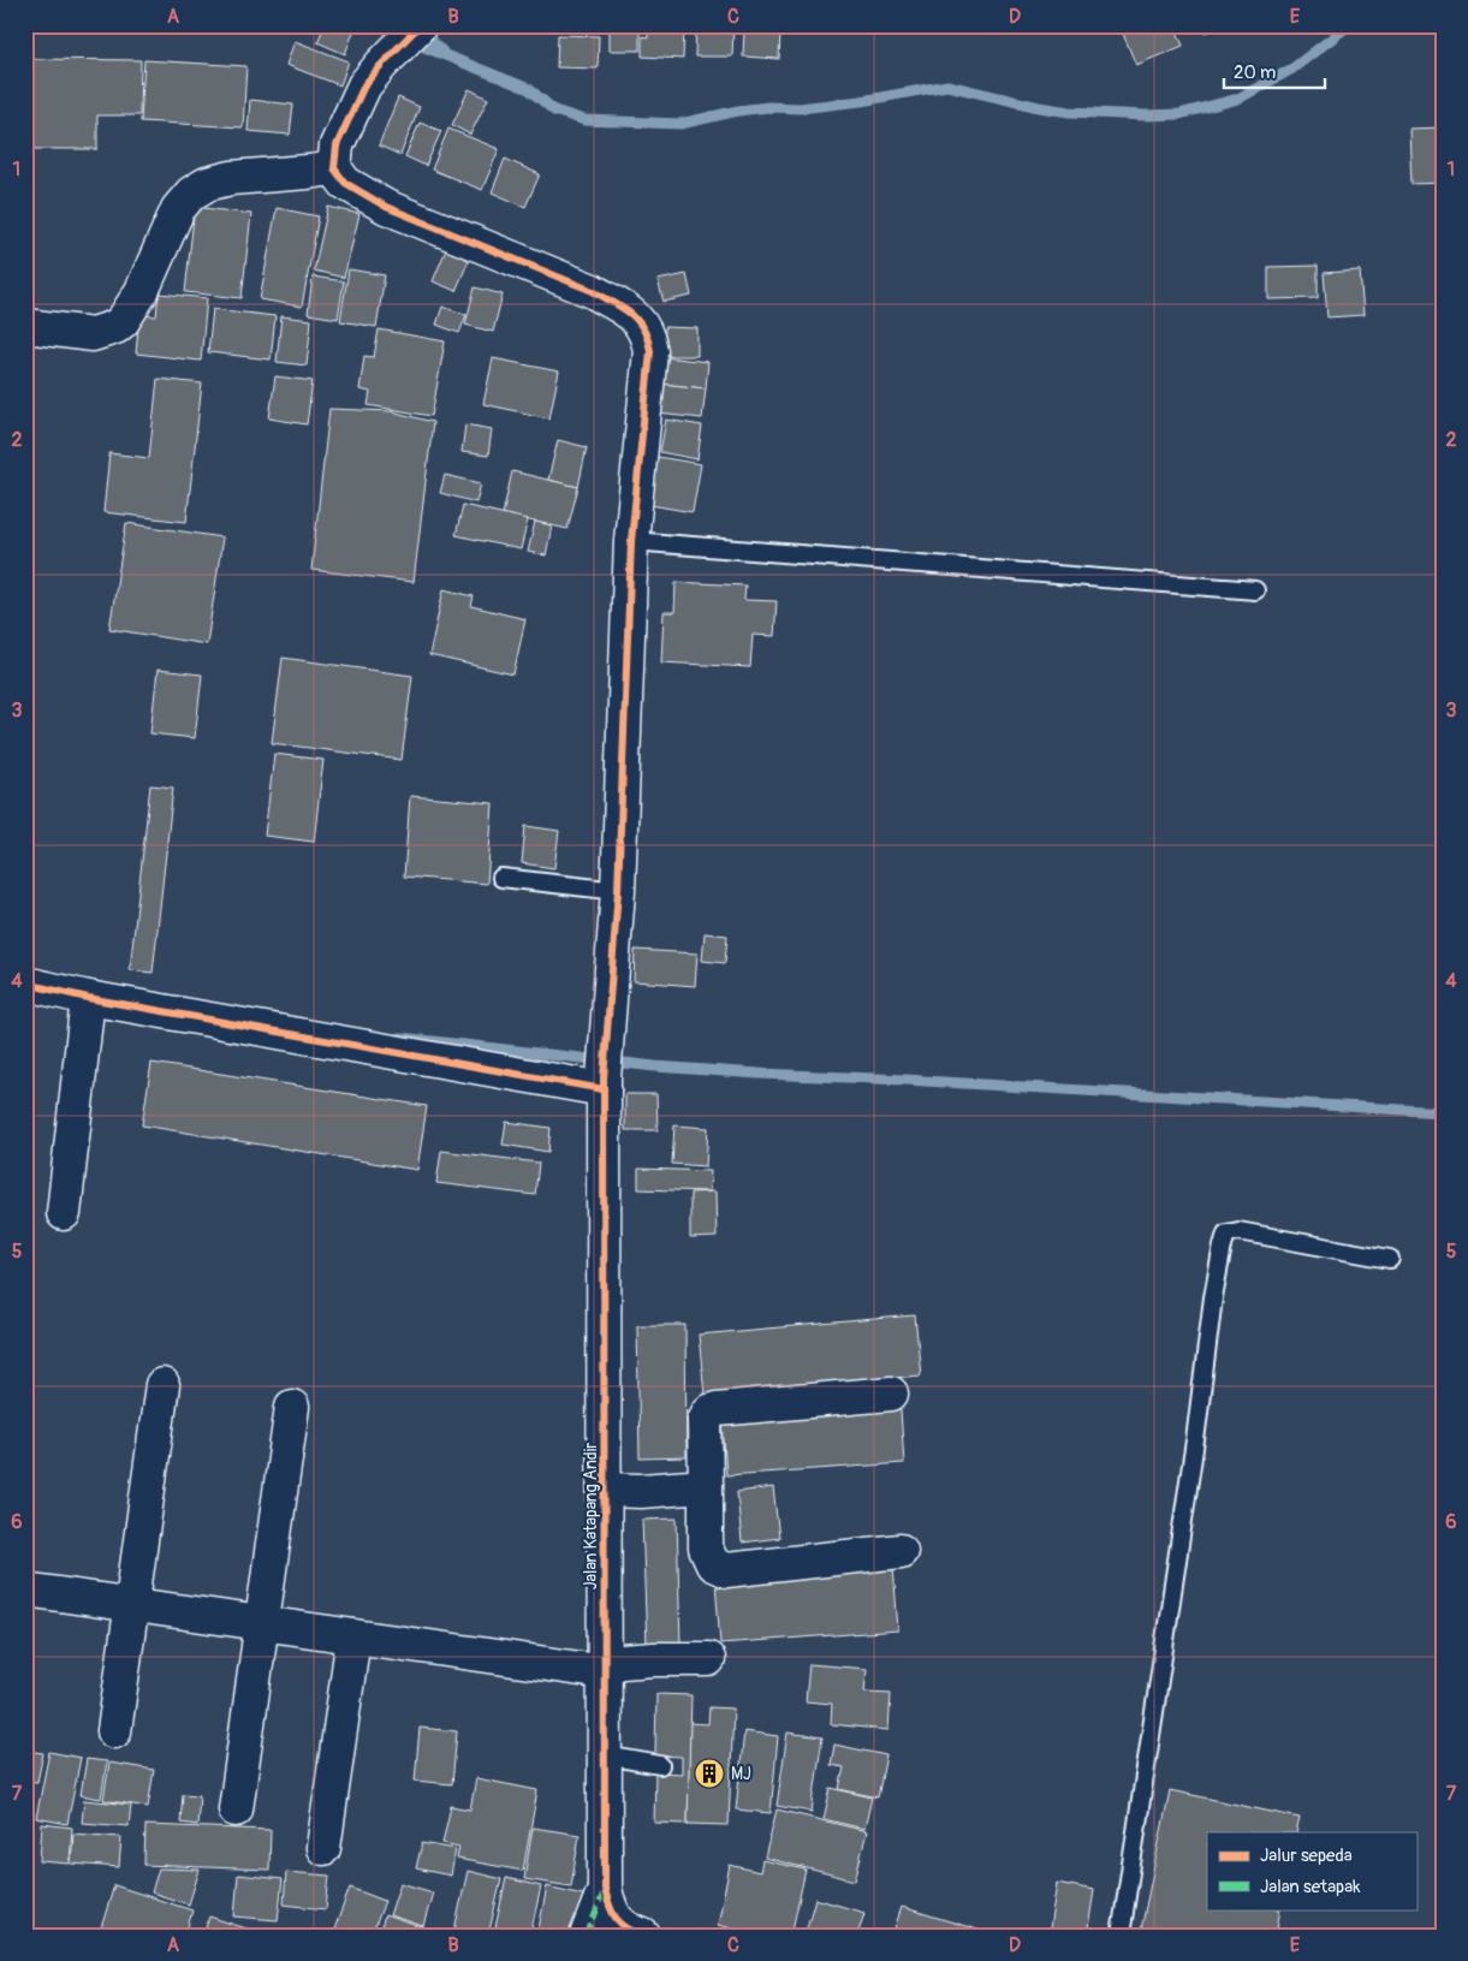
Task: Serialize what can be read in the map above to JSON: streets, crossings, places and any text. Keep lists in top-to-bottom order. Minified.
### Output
{"streets":{"street":["Jalan Katapang Andir"]},"places":{"building":["MJ"]},"legend":["Jalur sepeda","Jalan setapak"],"scale_bar":"20 m","grid":{"columns":["A","B","C","D","E"],"rows":["1","2","3","4","5","6","7"]}}
